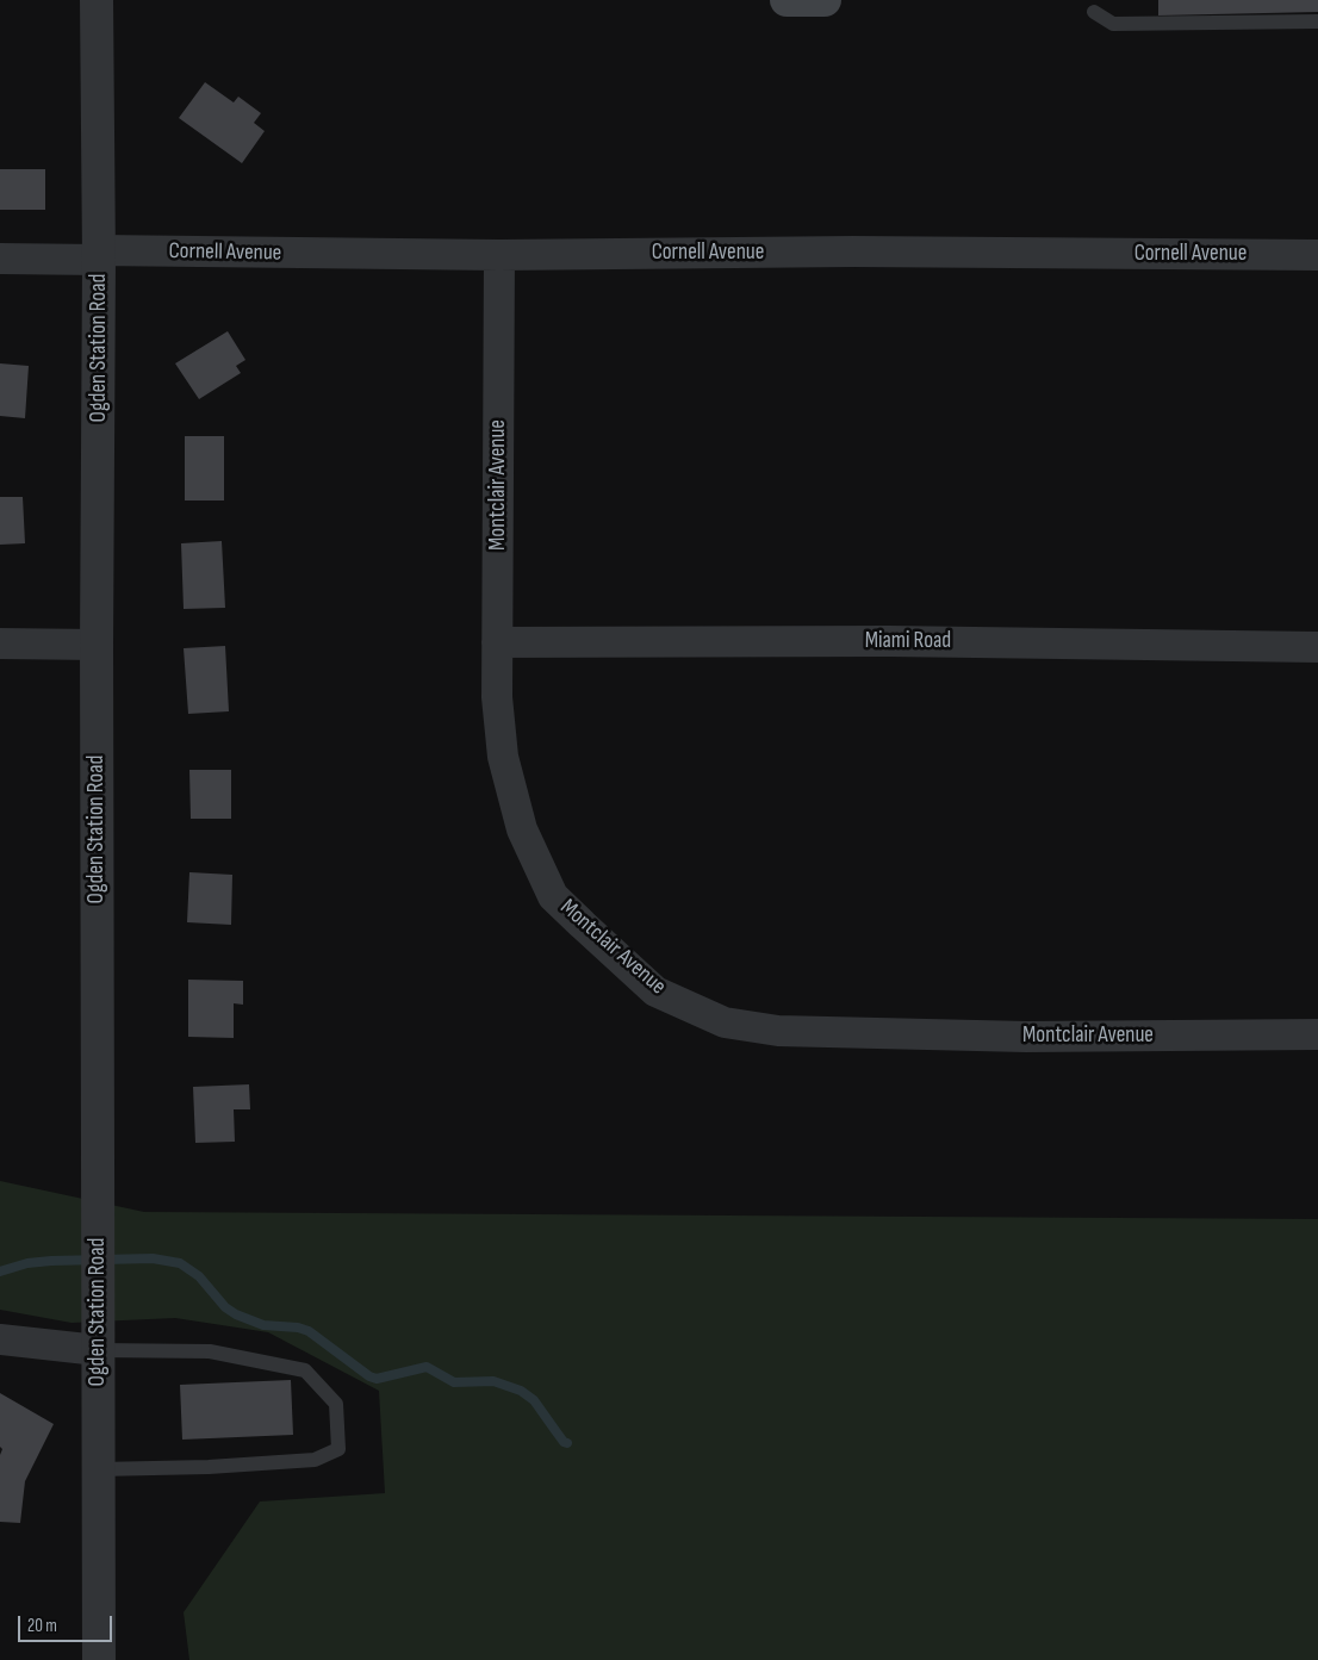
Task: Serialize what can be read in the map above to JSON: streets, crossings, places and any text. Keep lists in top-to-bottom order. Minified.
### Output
{"streets":{"street":["Cornell Avenue","Ogden Station Road","Montclair Avenue","Miami Road"]},"crossings":[["Cornell Avenue","Ogden Station Road"],["Cornell Avenue","Montclair Avenue"],["Montclair Avenue","Miami Road"]],"scale_bar":"20 m"}
